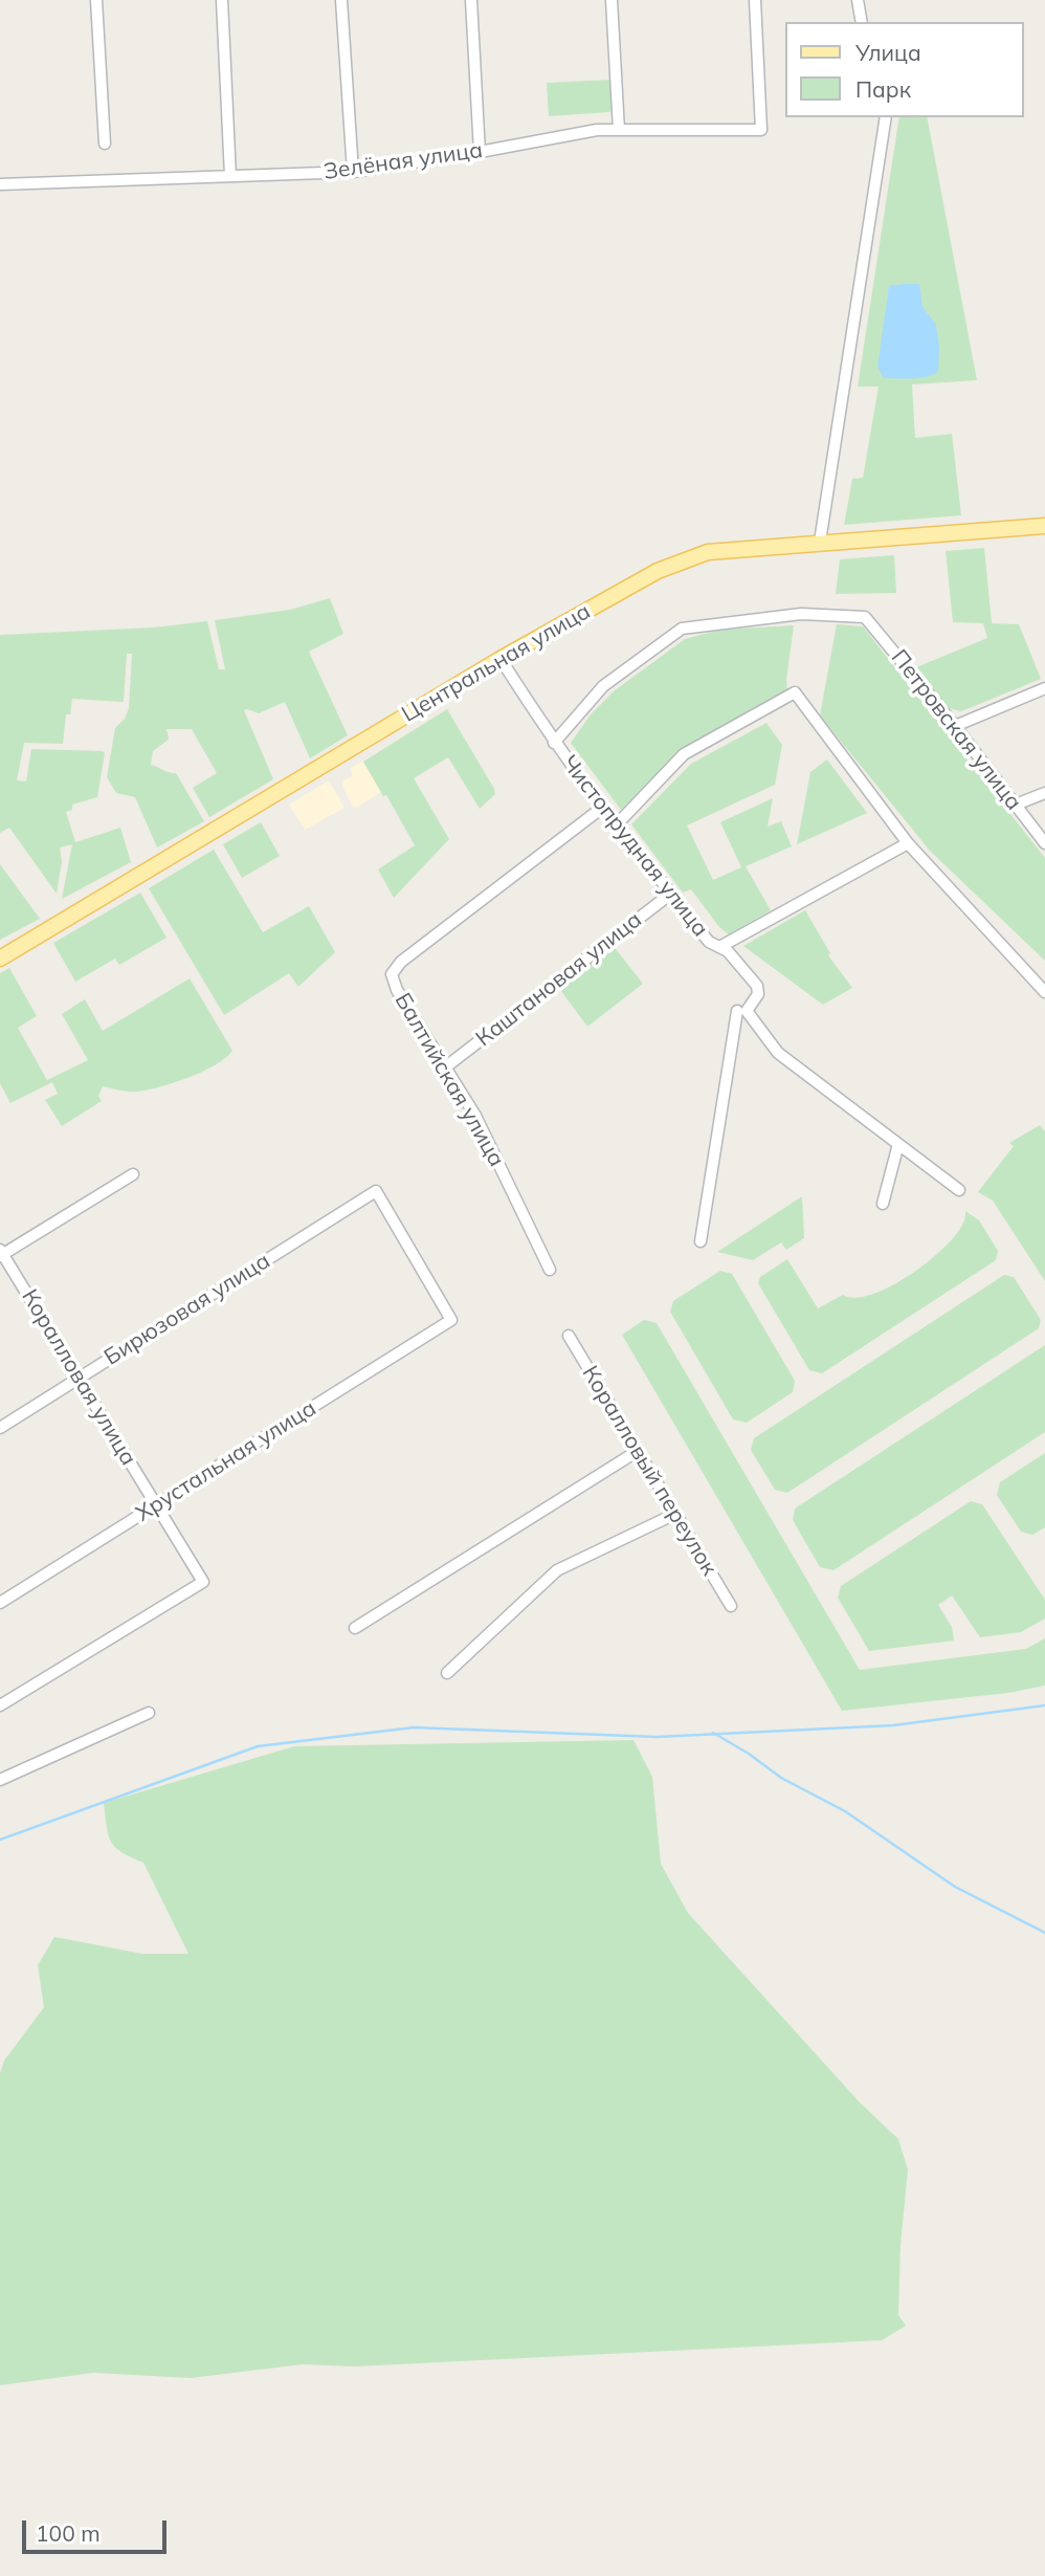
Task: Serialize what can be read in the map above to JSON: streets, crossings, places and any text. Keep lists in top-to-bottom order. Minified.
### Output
{"streets":{"main road":["Центральная улица"],"street":["Зелёная улица","Петровская улица","Чистопрудная улица","Каштановая улица","Балтийская улица","Бирюзовая улица","Коралловая улица","Хрустальная улица","Коралловый переулок"]},"crossings":[["Центральная улица","Чистопрудная улица"],["Петровская улица","Чистопрудная улица"],["Чистопрудная улица","Каштановая улица"],["Чистопрудная улица","Балтийская улица"],["Каштановая улица","Балтийская улица"],["Бирюзовая улица","Коралловая улица"],["Бирюзовая улица","Хрустальная улица"],["Коралловая улица","Хрустальная улица"]],"legend":["Улица","Парк"],"scale_bar":"100 m"}
